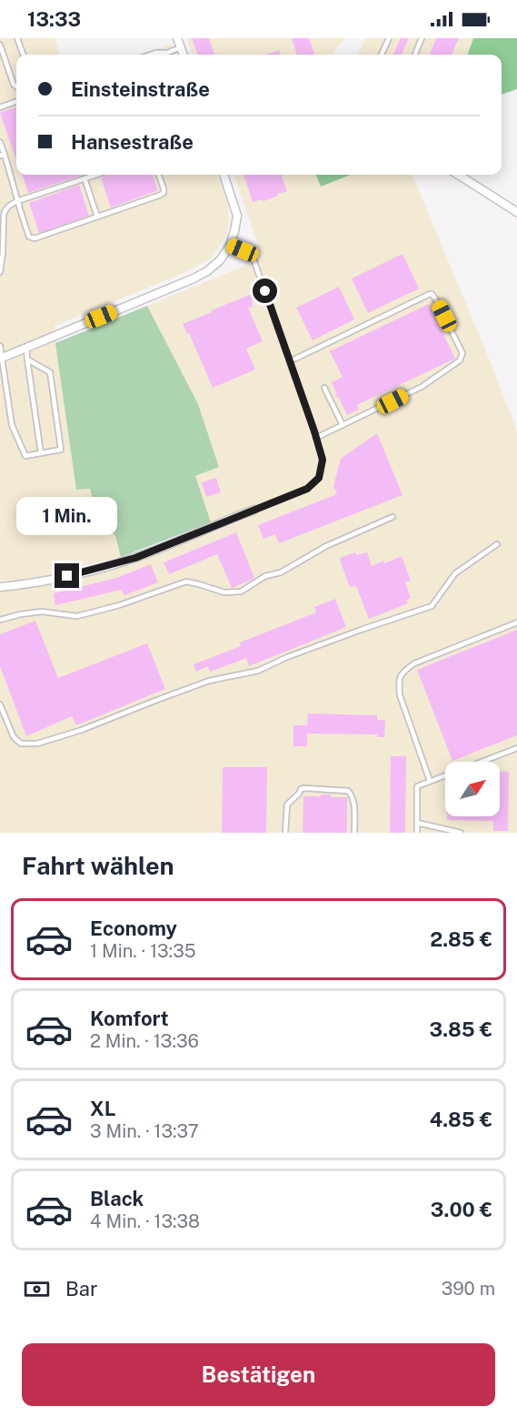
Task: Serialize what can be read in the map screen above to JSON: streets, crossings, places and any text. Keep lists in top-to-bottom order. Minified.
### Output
{"north":"top right","page":{"status":"13:33","banner":["Einsteinstraße","Hansestraße"],"bubble":"1 Min.","heading":"Fahrt wählen","list":[{"name":"Economy","note":"1 Min. · 13:35","value":"2.85 €"},{"name":"Komfort","note":"2 Min. · 13:36","value":"3.85 €"},{"name":"XL","note":"3 Min. · 13:37","value":"4.85 €"},{"name":"Black","note":"4 Min. · 13:38","value":"3.00 €"}],"pay":["Bar","390 m"],"buttons":"Bestätigen"}}
